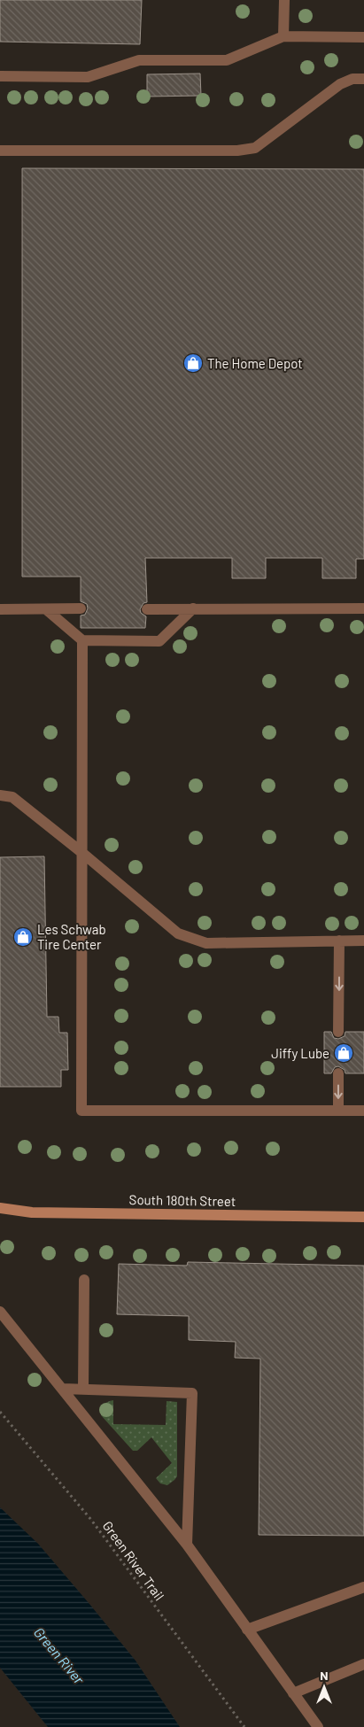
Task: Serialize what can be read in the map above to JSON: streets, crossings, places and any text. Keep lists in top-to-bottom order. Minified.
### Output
{"streets":{"main road":["South 180th Street"],"path":["Green River Trail"]},"water":["Green River"],"places":{"shop":["The Home Depot","Les Schwab Tire Center","Jiffy Lube"]},"north":"top"}
